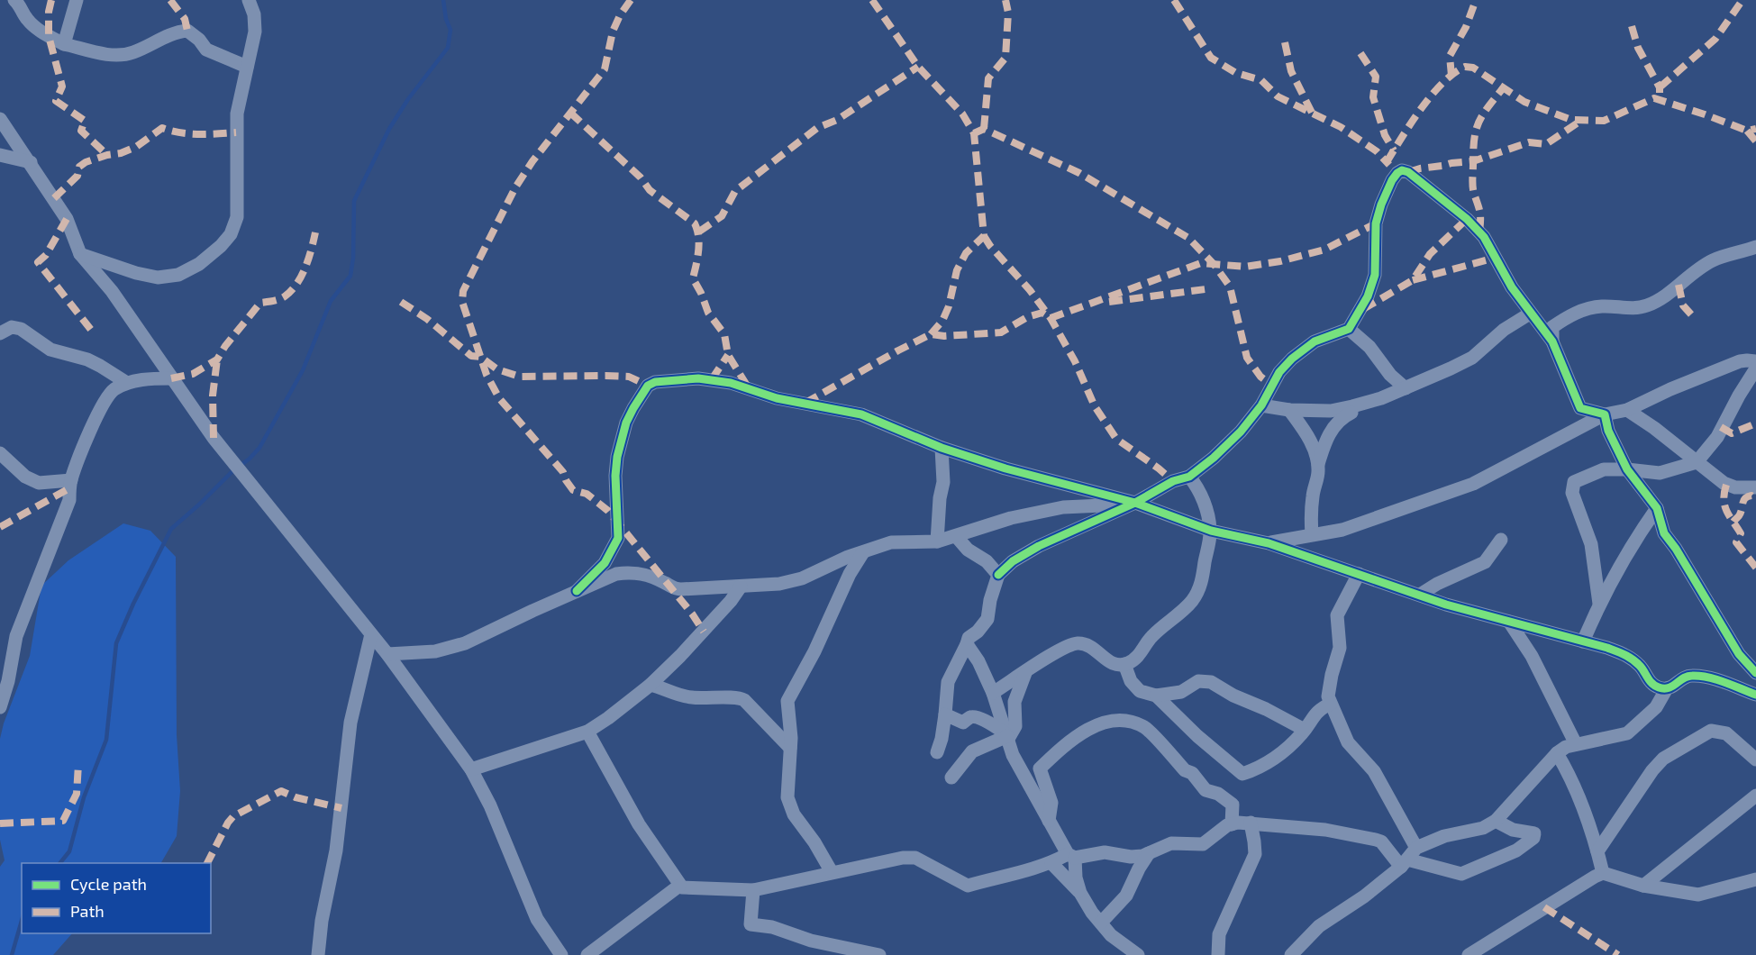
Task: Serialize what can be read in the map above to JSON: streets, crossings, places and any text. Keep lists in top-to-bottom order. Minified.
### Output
{"legend":["Cycle path","Path"]}
